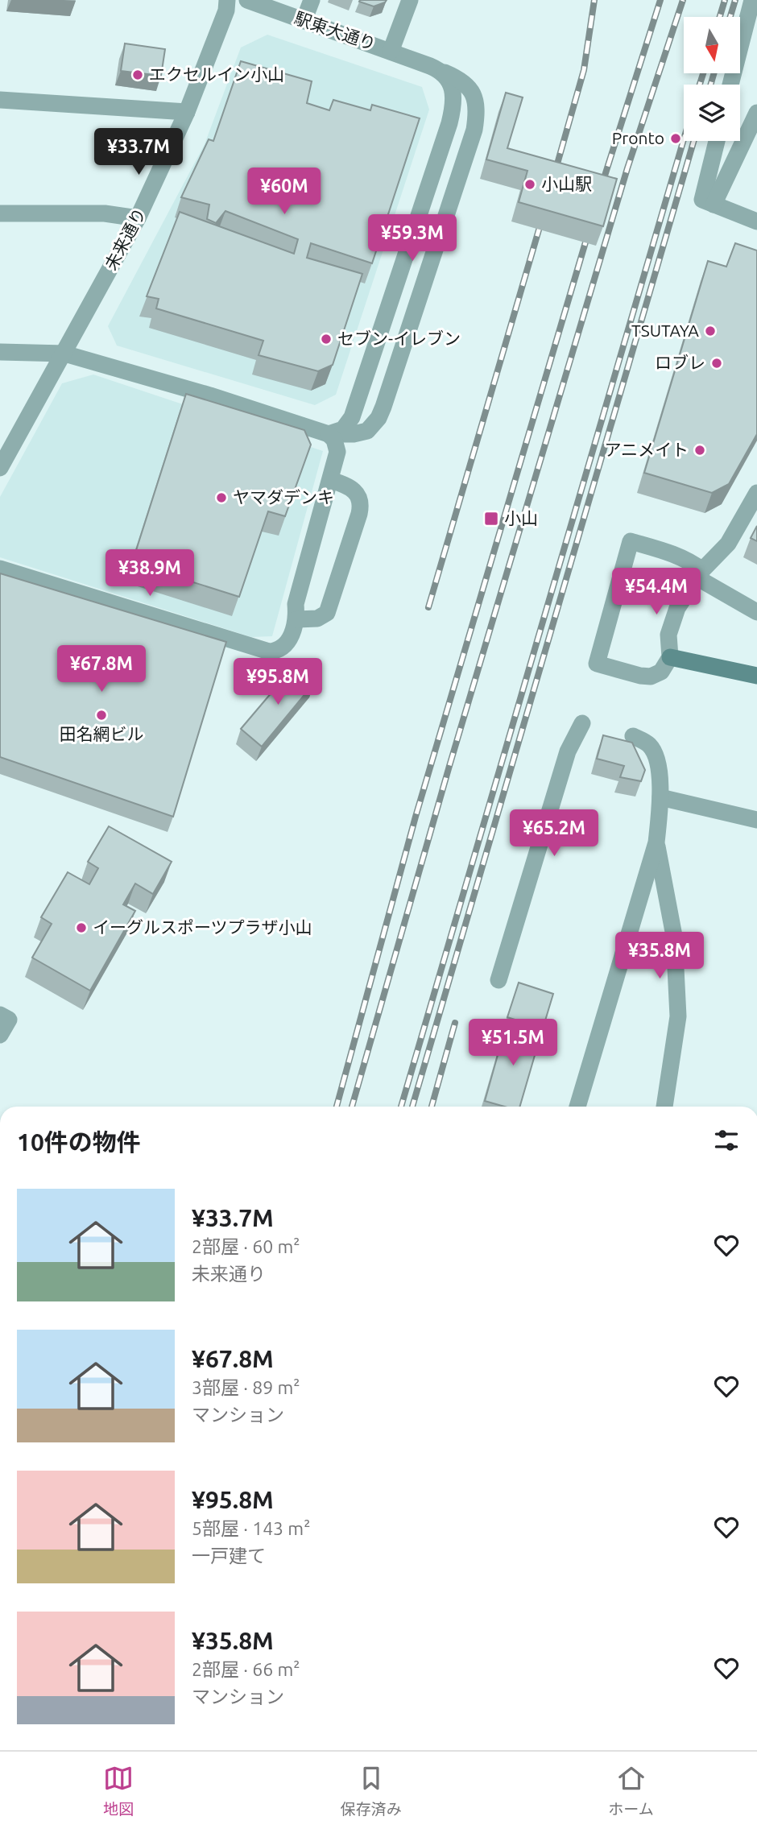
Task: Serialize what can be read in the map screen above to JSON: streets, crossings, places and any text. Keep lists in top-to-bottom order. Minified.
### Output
{"streets":{"street":["駅東大通り","未来通り"]},"places":{"other":["エクセルイン小山","Pronto","小山駅","TSUTAYA","セブン-イレブン","ロブレ","アニメイト","ヤマダデンキ","田名網ビル","イーグルスポーツプラザ小山"],"transit":["小山"]},"north":"bottom","page":{"price":["¥33.7M","¥60M","¥59.3M","¥38.9M","¥54.4M","¥67.8M","¥95.8M","¥65.2M","¥35.8M","¥51.5M"],"heading":"10件の物件","list":[{"name":"¥33.7M","note":"2部屋 · 60 m² · 未来通り"},{"name":"¥67.8M","note":"3部屋 · 89 m² · マンション"},{"name":"¥95.8M","note":"5部屋 · 143 m² · 一戸建て"},{"name":"¥35.8M","note":"2部屋 · 66 m² · マンション"}],"tabs":["地図","保存済み","ホーム"]}}
